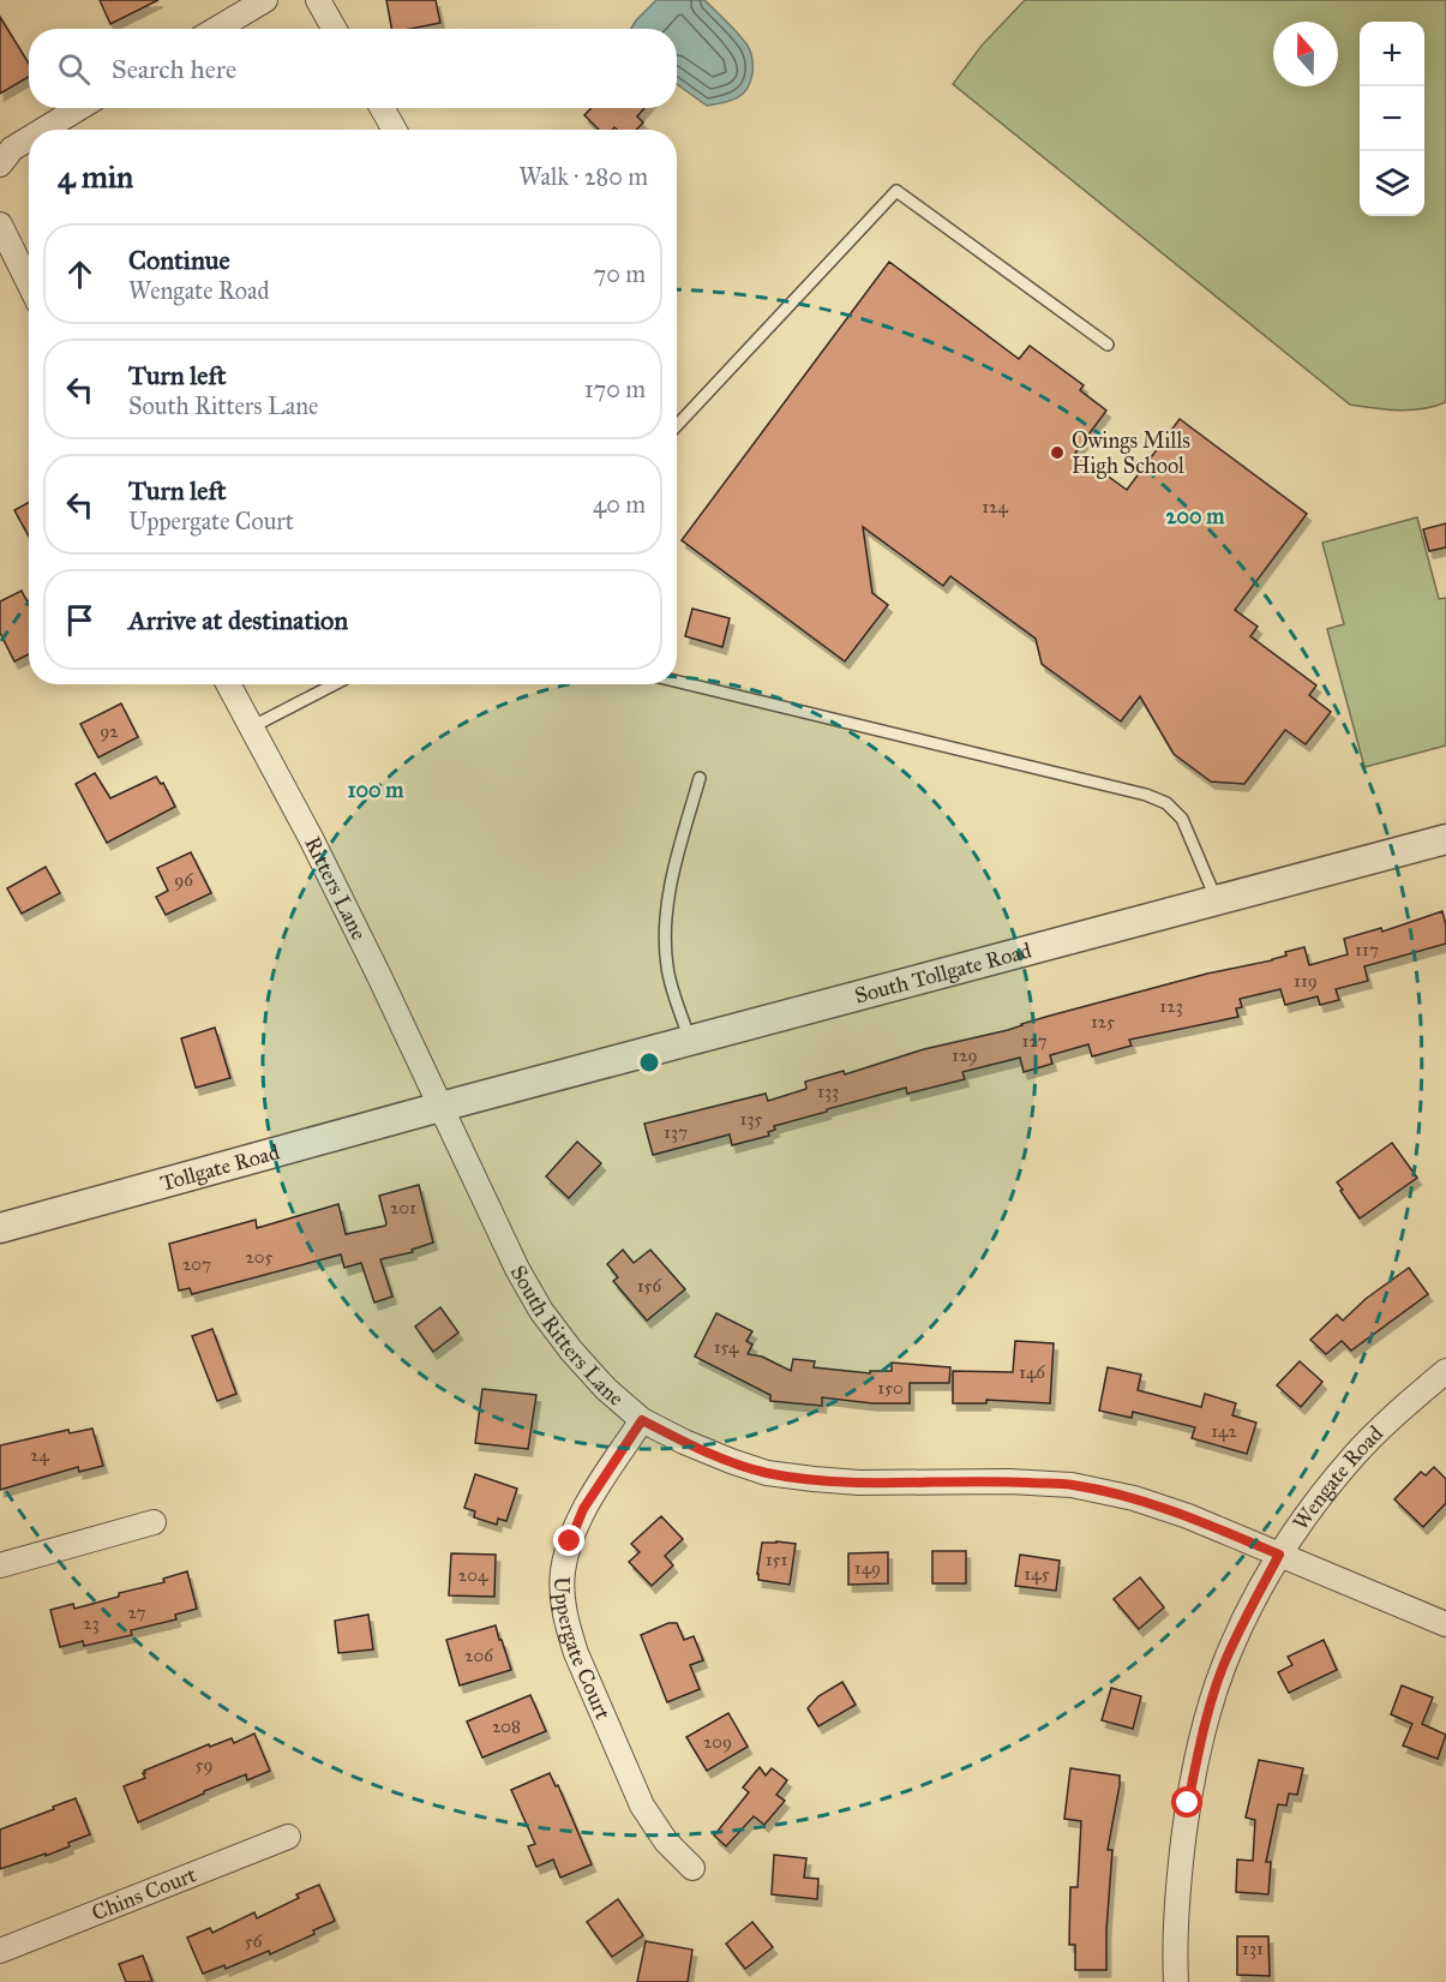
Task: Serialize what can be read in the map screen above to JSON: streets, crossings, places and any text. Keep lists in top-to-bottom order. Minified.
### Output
{"streets":{"street":["Ritters Lane","South Tollgate Road","Tollgate Road","South Ritters Lane","Wengate Road","Uppergate Court","Chins Court"]},"crossings":[["Ritters Lane","South Tollgate Road"],["Ritters Lane","Tollgate Road"],["Ritters Lane","South Ritters Lane"],["South Tollgate Road","Tollgate Road"],["South Tollgate Road","South Ritters Lane"],["Tollgate Road","South Ritters Lane"],["South Ritters Lane","Wengate Road"],["South Ritters Lane","Uppergate Court"]],"places":["Owings Mills High School"],"house_numbers":["124","92","96","117","119","123","125","127","129","133","135","137","201","205","207","156","154","146","150","142","24","151","149","145","204","27","23","206","208","209","59","56","131"],"north":"top","page":{"map_buttons":["+","−"],"search":"Search here","heading":["4 min","Walk · 280 m"],"list":[["Continue","Wengate Road","70 m"],["Turn left","South Ritters Lane","170 m"],["Turn left","Uppergate Court","40 m"],"Arrive at destination"]},"rings":["200 m","100 m"]}
